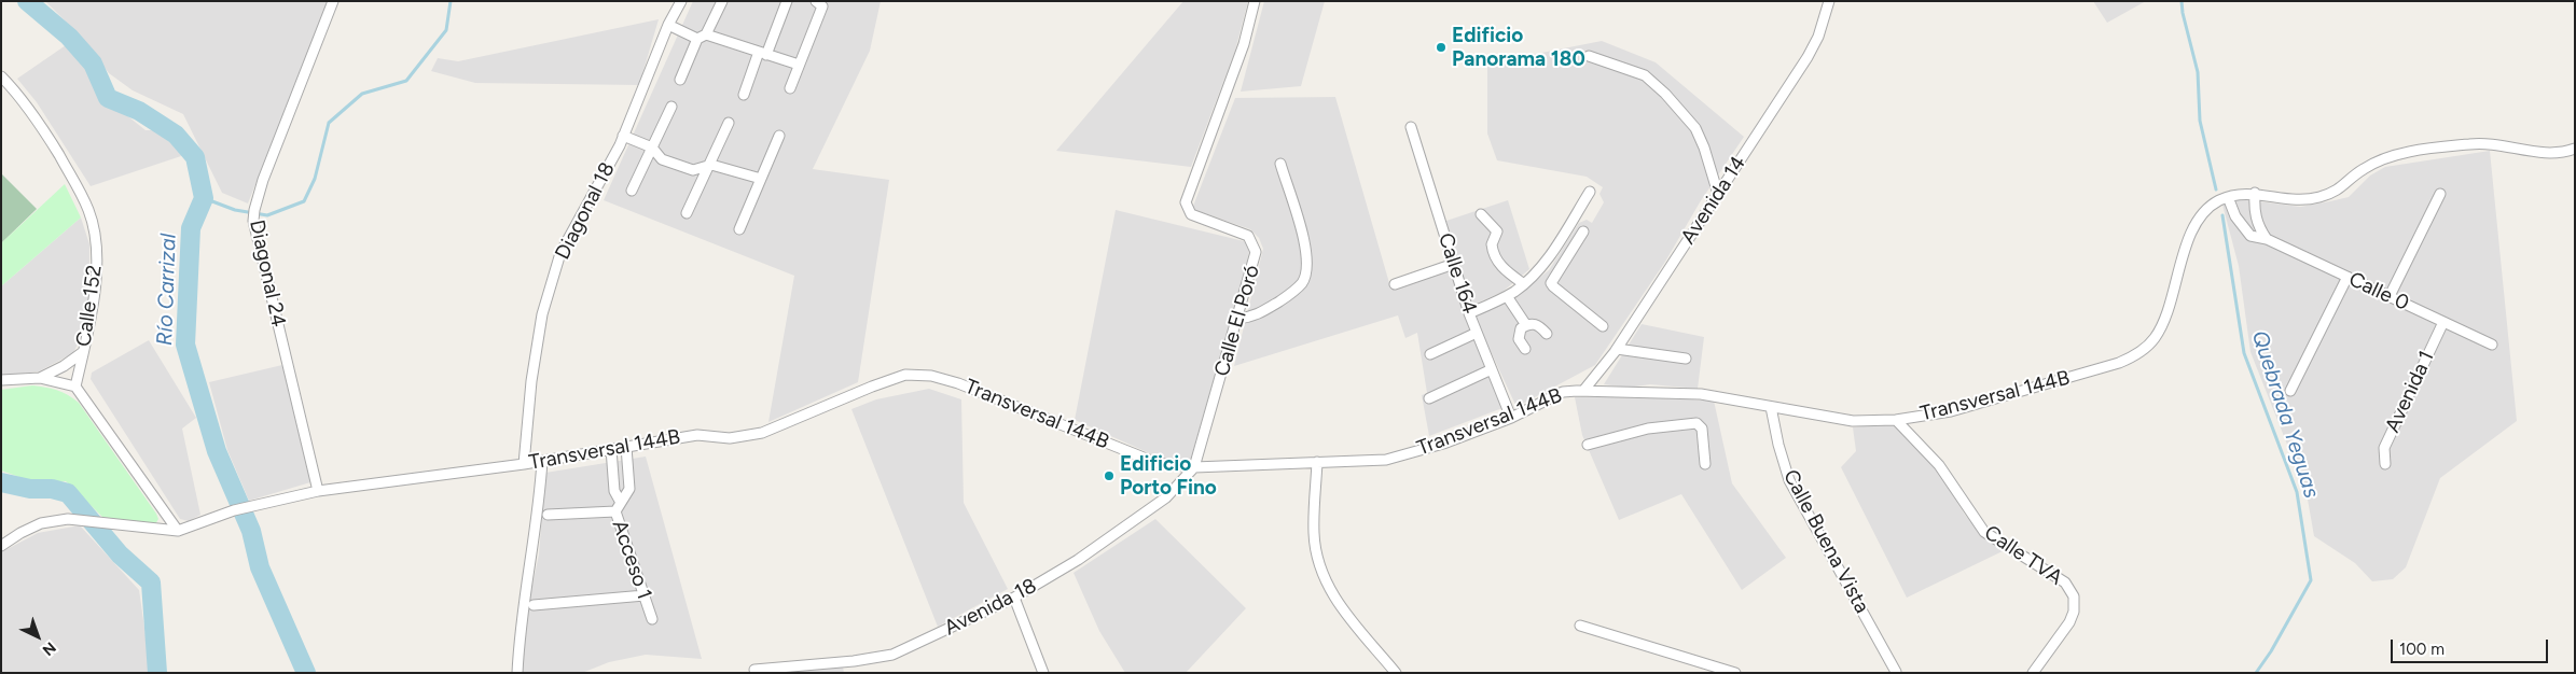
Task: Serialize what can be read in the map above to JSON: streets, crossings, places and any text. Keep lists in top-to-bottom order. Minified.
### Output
{"streets":{"street":["Avenida 14","Diagonal 18","Diagonal 24","Calle 164","Calle 0","Calle 152","Calle El Poró","Avenida 1","Transversal 144B","Calle Buena Vista","Calle TVA","Acceso 1","Avenida 18"]},"crossings":[["Avenida 14","Transversal 144B"],["Diagonal 18","Transversal 144B"],["Diagonal 24","Transversal 144B"],["Calle 164","Transversal 144B"],["Calle 0","Avenida 1"],["Calle 0","Transversal 144B"],["Calle El Poró","Transversal 144B"],["Calle El Poró","Avenida 18"],["Transversal 144B","Calle Buena Vista"],["Transversal 144B","Calle TVA"],["Transversal 144B","Acceso 1"],["Transversal 144B","Avenida 18"]],"water":["Río Carrizal","Quebrada Yeguas"],"places":["Edificio Panorama 180","Edificio Porto Fino"],"scale_bar":"100 m","north":"bottom right"}
